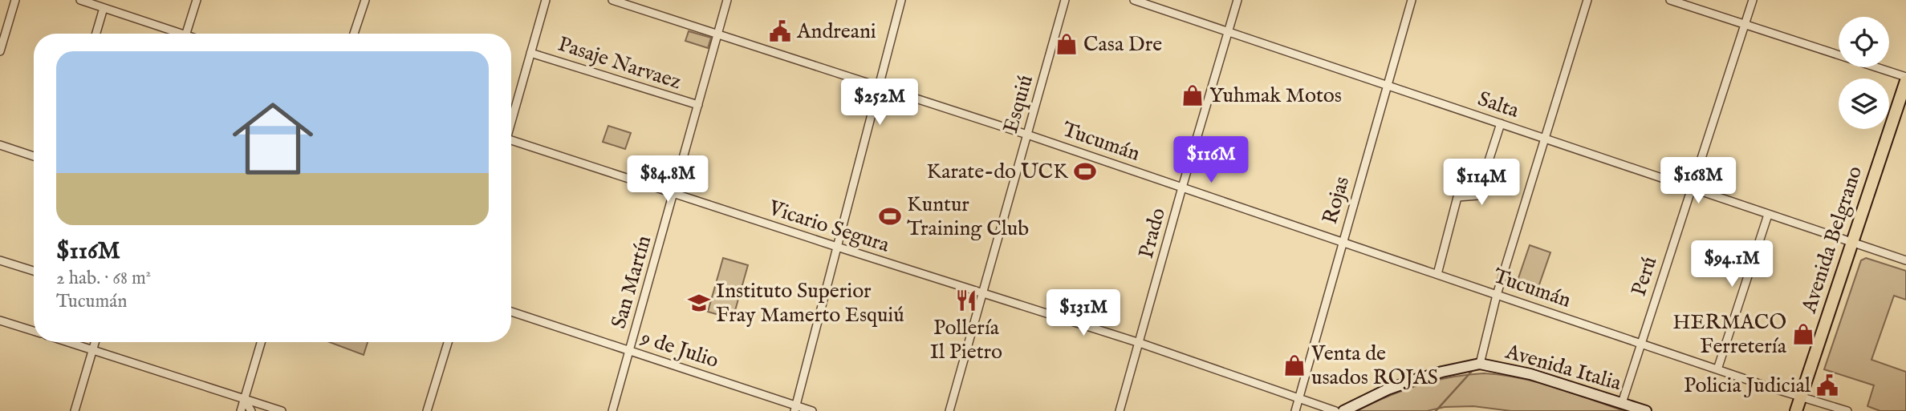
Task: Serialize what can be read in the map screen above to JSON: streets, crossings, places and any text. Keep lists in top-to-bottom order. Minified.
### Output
{"streets":{"main road":["Avenida Belgrano","Avenida Italia"],"street":["Pasaje Narvaez","Esquiú","Salta","Tucumán","Rojas","Vicario Segura","Prado","Perú","San Martín","9 de Julio"]},"crossings":[["Pasaje Narvaez","San Martín"],["Esquiú","Tucumán"],["Esquiú","Vicario Segura"],["Salta","Rojas"],["Salta","Prado"],["Salta","Avenida Belgrano"],["Salta","Perú"],["Tucumán","Rojas"],["Tucumán","Prado"],["Tucumán","Avenida Belgrano"],["Tucumán","Perú"],["Tucumán","San Martín"],["Rojas","Vicario Segura"],["Vicario Segura","Prado"],["Vicario Segura","San Martín"],["Perú","Avenida Italia"],["San Martín","9 de Julio"]],"places":{"public building":["Andreani","Policia Judicial"],"shop":["Casa Dre","Yuhmak Motos","HERMACO Ferretería","Venta de usados ROJAS"],"sports":["Karate-do UCK","Kuntur Training Club"],"restaurant":["Pollería Il Pietro"],"school or university":["Instituto Superior Fray Mamerto Esquiú"]},"page":{"list":[{"name":"$116M","note":"2 hab. · 68 m² · Tucumán"}],"price":["$252M","$116M","$84.8M","$168M","$114M","$94.1M","$131M"]}}
